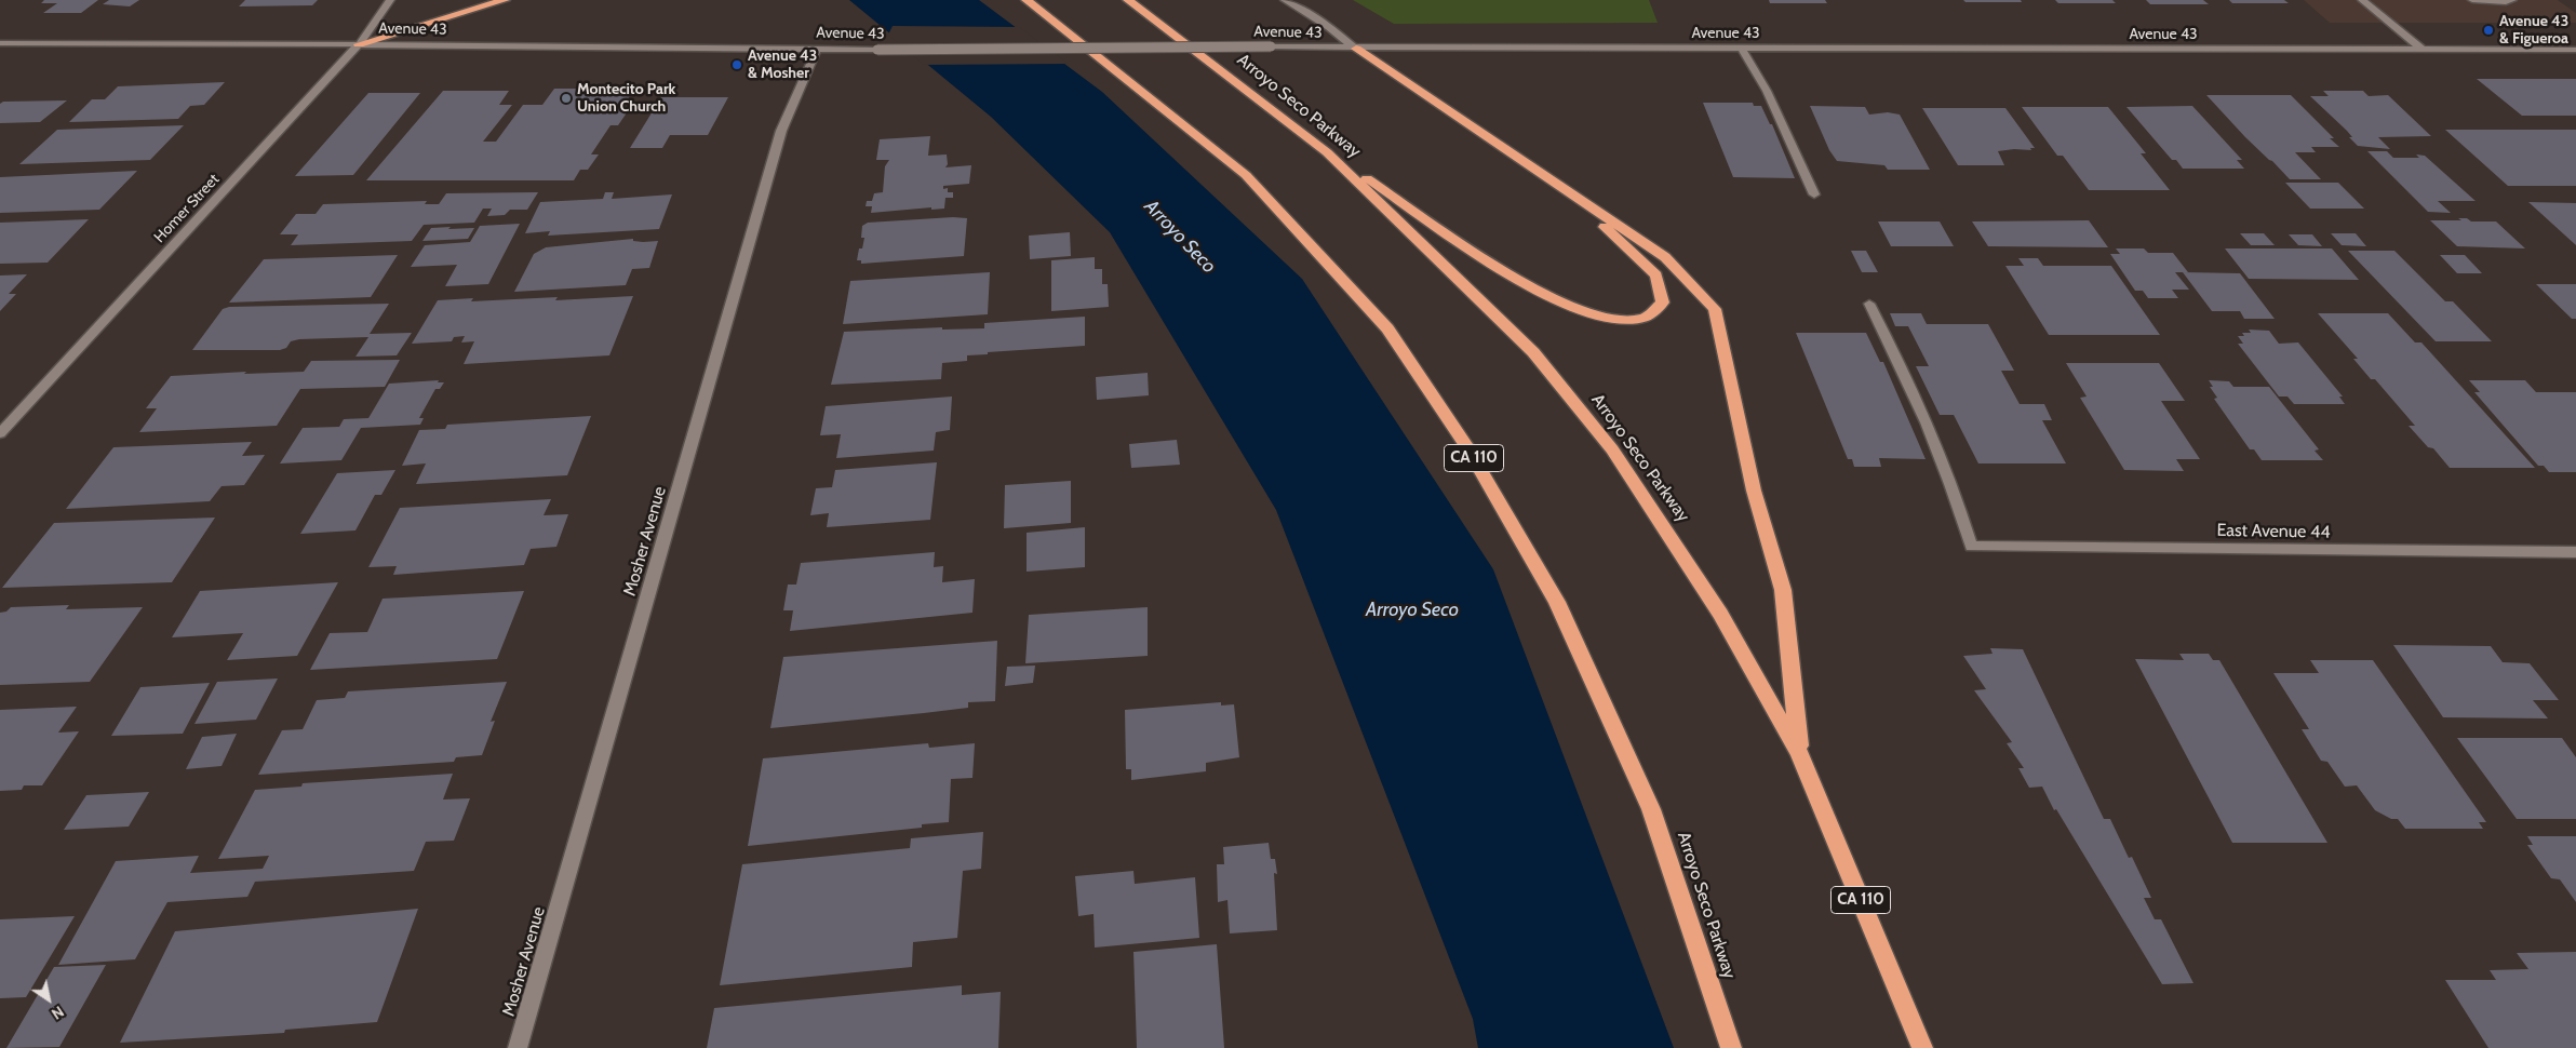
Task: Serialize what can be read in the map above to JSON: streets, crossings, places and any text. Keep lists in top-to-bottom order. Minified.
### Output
{"streets":{"highway":["Arroyo Seco Parkway","CA 110"],"street":["Avenue 43","Homer Street","East Avenue 44","Mosher Avenue"]},"crossings":[["Avenue 43","Homer Street"],["Avenue 43","Mosher Avenue"]],"water":["Arroyo Seco"],"places":["Avenue 43 & Figueroa","Avenue 43 & Mosher","Montecito Park Union Church"],"north":"bottom right"}
